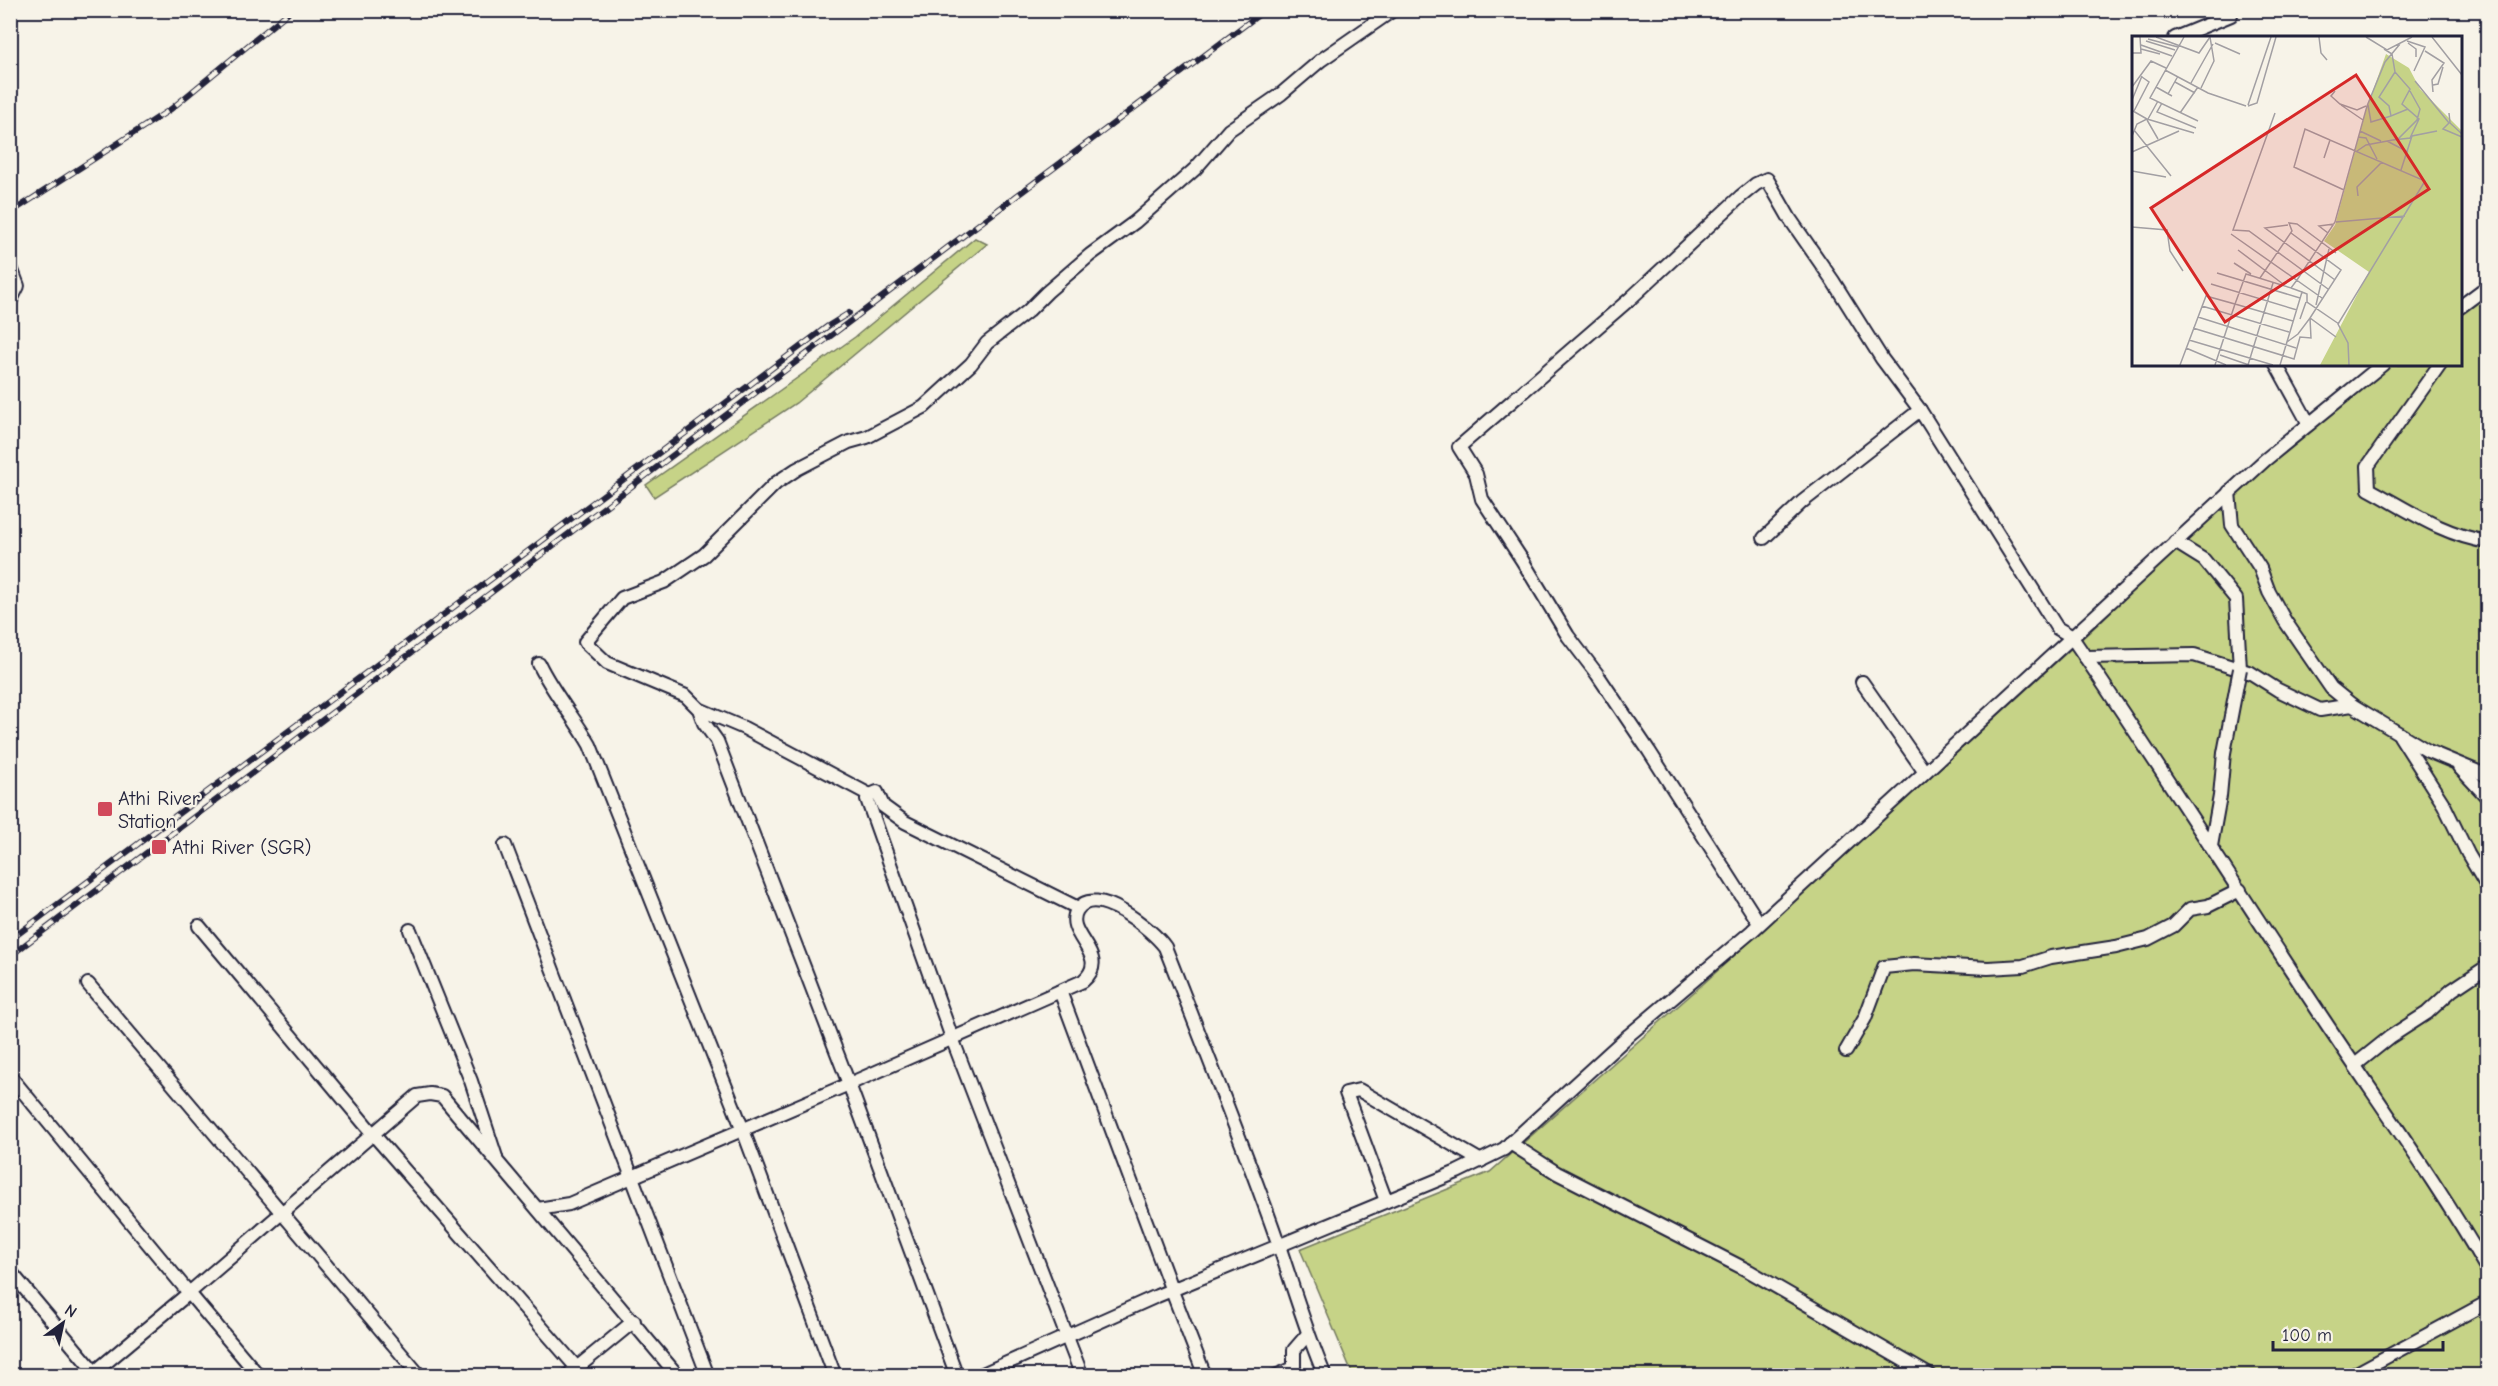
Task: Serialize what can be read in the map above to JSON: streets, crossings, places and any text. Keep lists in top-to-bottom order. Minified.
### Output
{"places":{"transit":["Athi River Station","Athi River (SGR)"]},"scale_bar":"100 m","north":"top right"}
